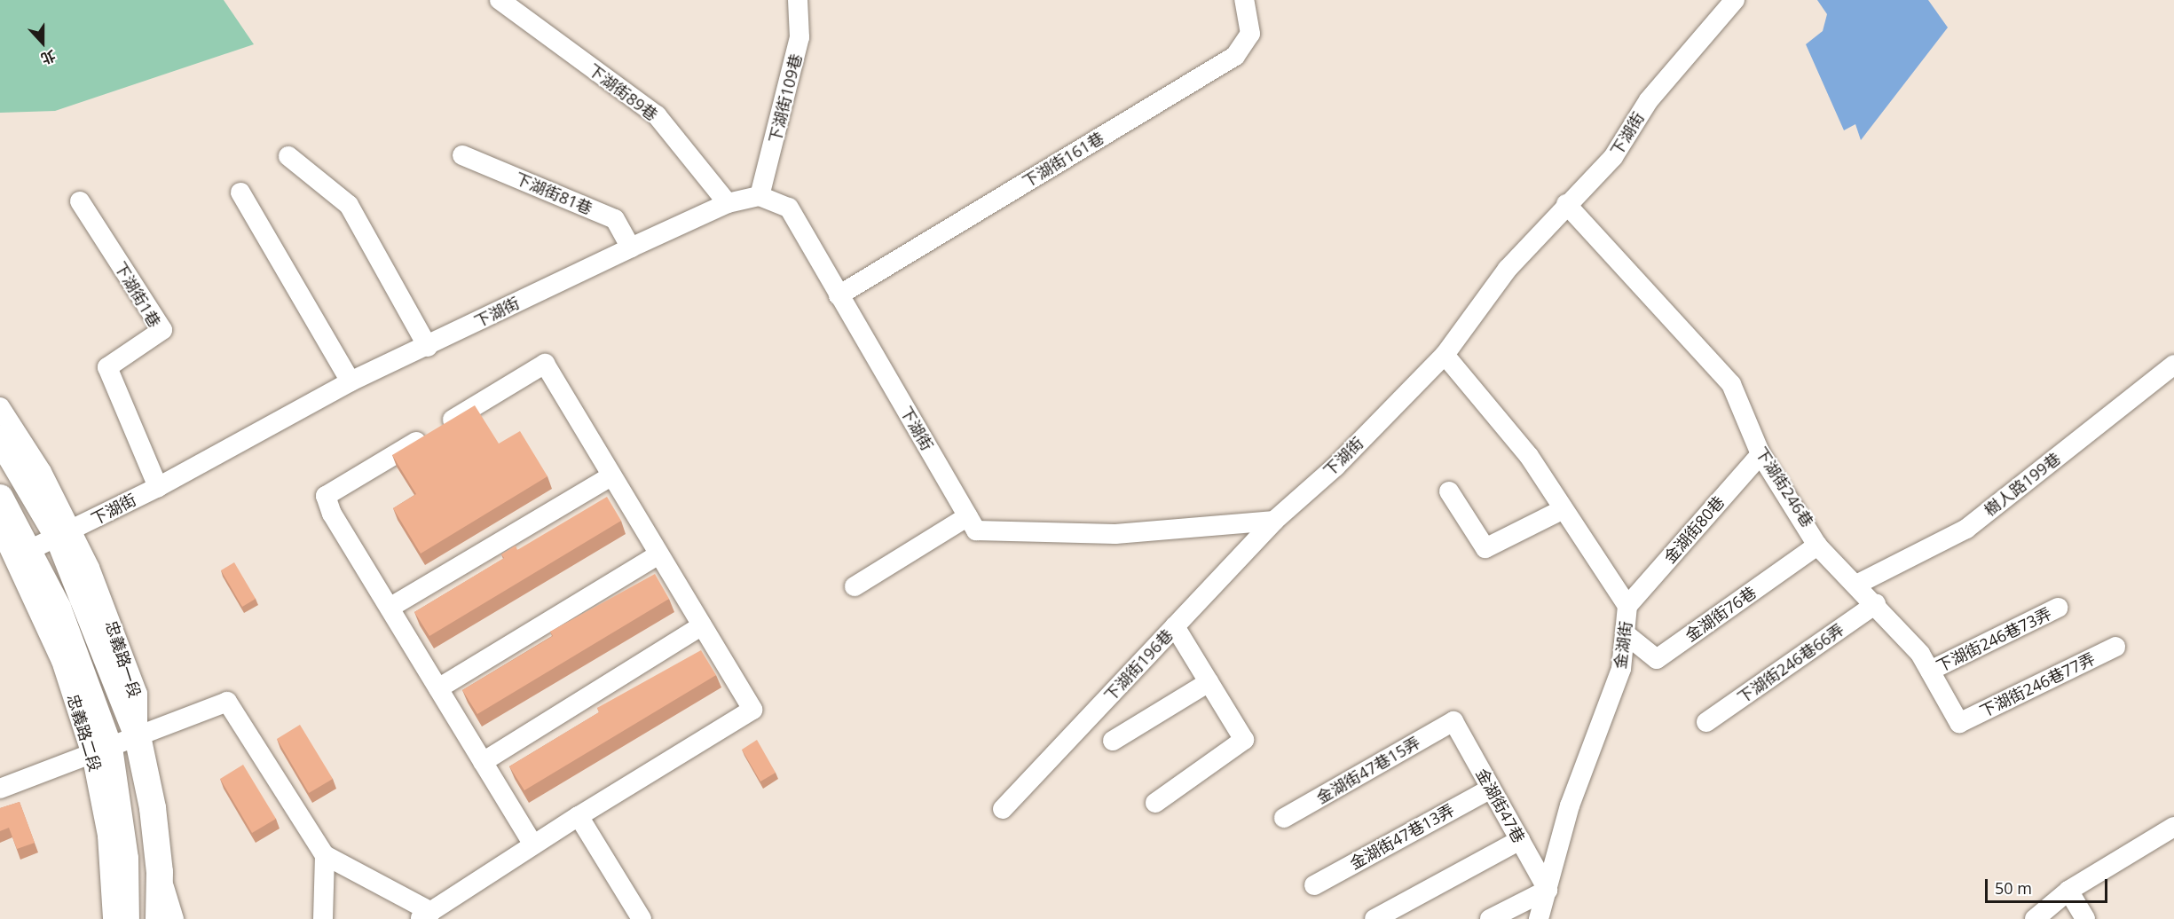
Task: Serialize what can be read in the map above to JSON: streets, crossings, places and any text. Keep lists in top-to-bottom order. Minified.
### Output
{"streets":{"main road":["忠義路一段","忠義路二段"],"street":["下湖街89巷","下湖街109巷","下湖街","下湖街161巷","下湖街81巷","下湖街1巷","樹人路199巷","下湖街246巷","金湖街80巷","金湖街76巷","下湖街246巷73弄","金湖街","下湖街246巷66弄","下湖街196巷","下湖街246巷77弄","金湖街47巷15弄","金湖街47巷","金湖街47巷13弄"]},"crossings":[["下湖街89巷","下湖街"],["下湖街109巷","下湖街"],["下湖街","下湖街161巷"],["下湖街","下湖街81巷"],["下湖街","下湖街1巷"],["下湖街","下湖街246巷"],["下湖街","金湖街"],["下湖街","忠義路一段"],["下湖街","下湖街196巷"],["下湖街","忠義路二段"],["樹人路199巷","下湖街246巷"],["下湖街246巷","金湖街80巷"],["下湖街246巷","金湖街76巷"],["下湖街246巷","下湖街246巷73弄"],["下湖街246巷","下湖街246巷66弄"],["下湖街246巷","下湖街246巷77弄"],["金湖街80巷","金湖街"],["金湖街76巷","金湖街"],["金湖街","金湖街47巷"],["金湖街47巷15弄","金湖街47巷"],["金湖街47巷","金湖街47巷13弄"]],"scale_bar":"50 m","north":"bottom"}
